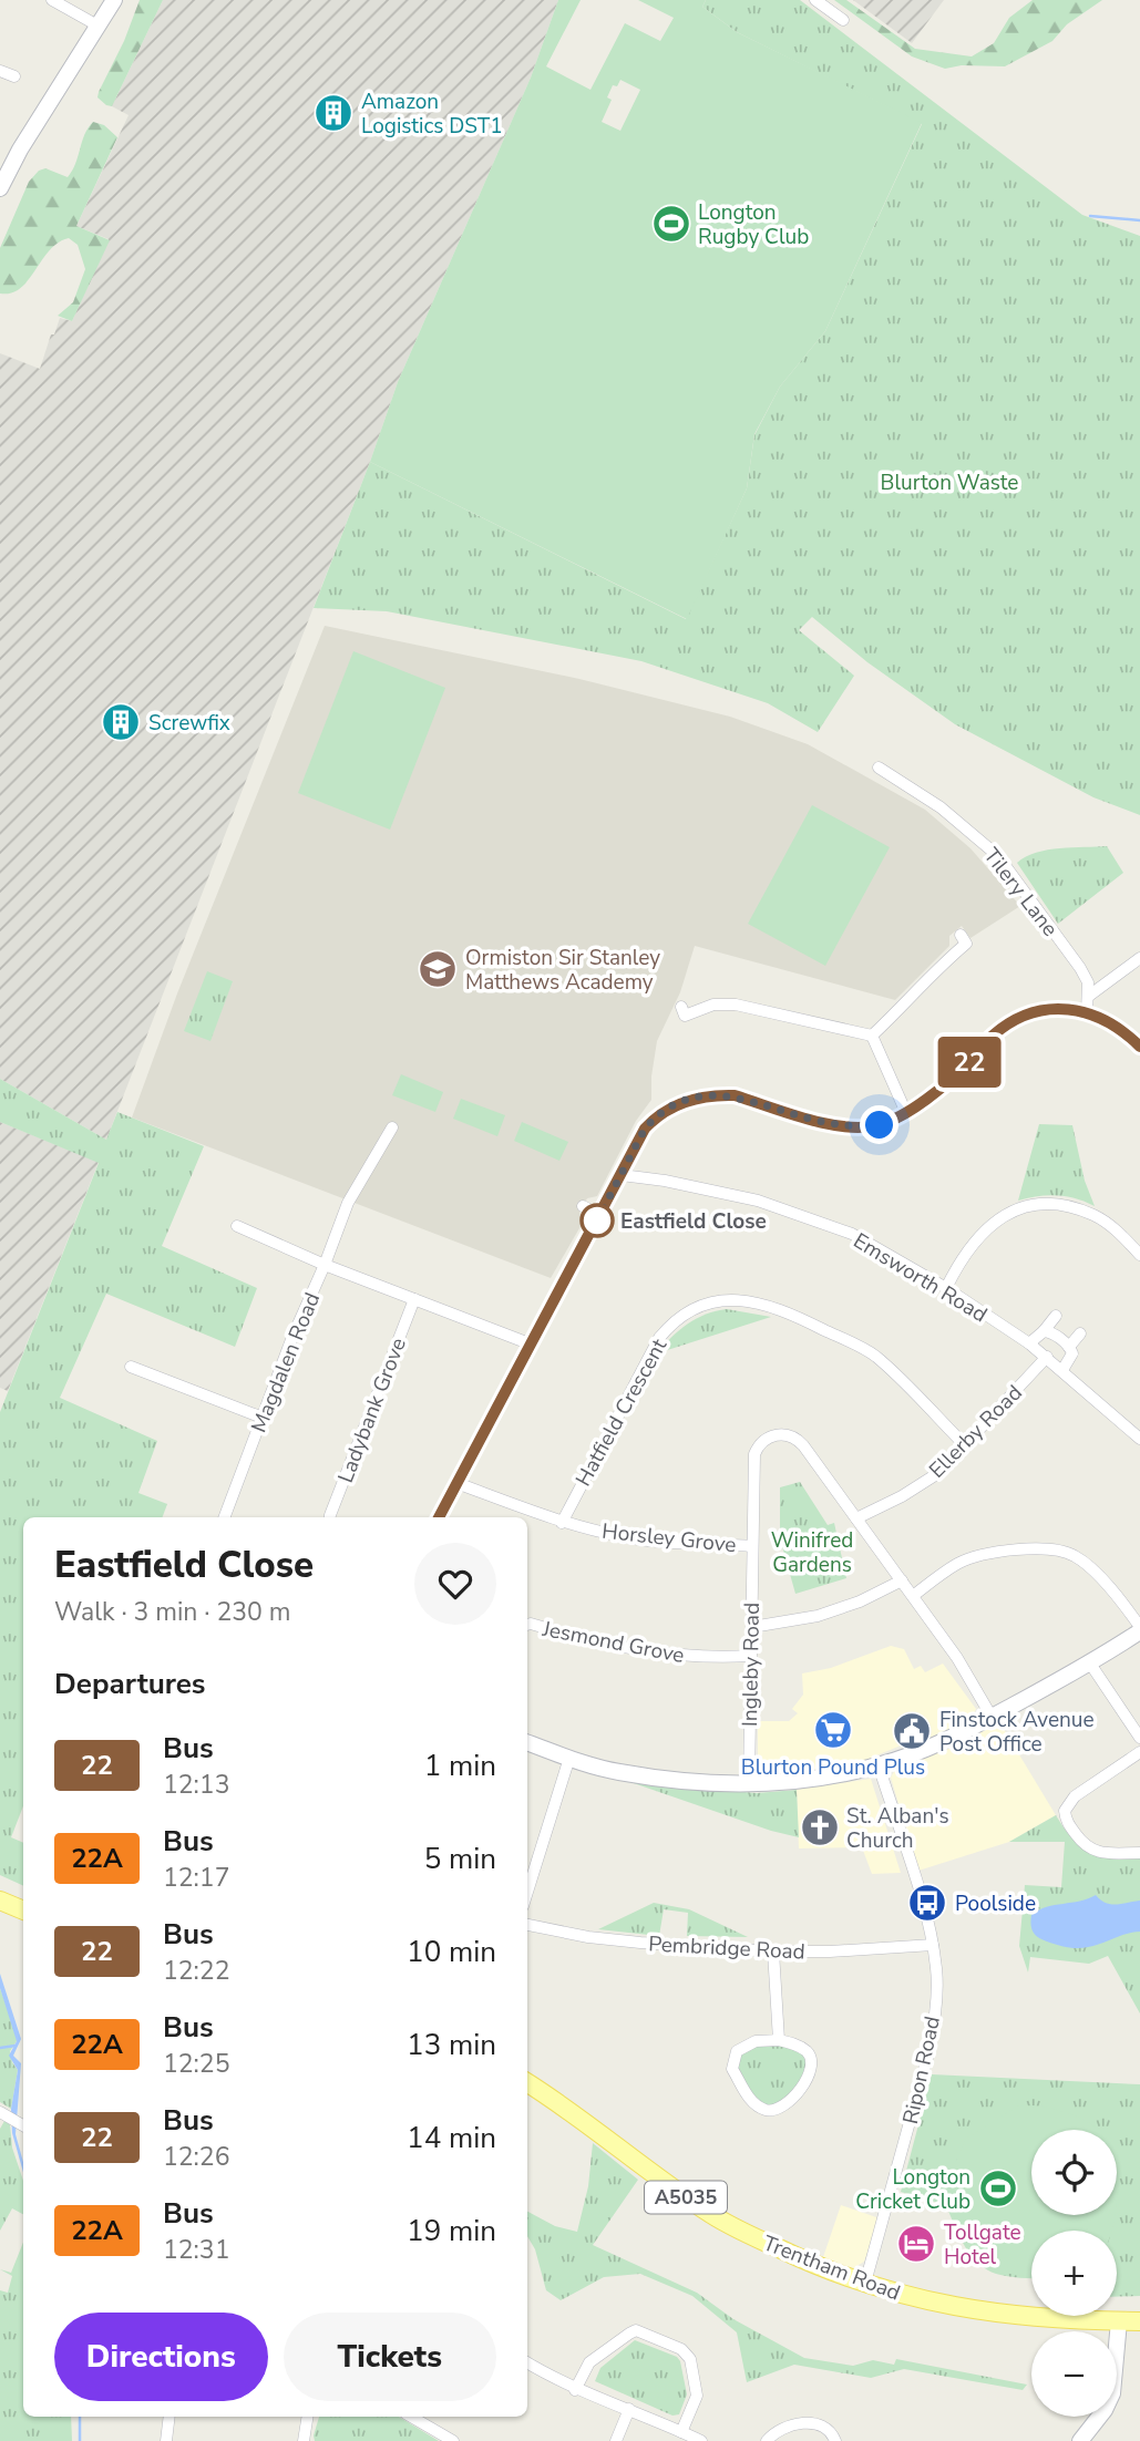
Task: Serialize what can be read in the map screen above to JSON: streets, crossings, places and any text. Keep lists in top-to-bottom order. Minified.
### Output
{"streets":{"main road":["A5035","Trentham Road"],"street":["Tilery Lane","Emsworth Road","Magdalen Road","Ladybank Grove","Hatfield Crescent","Ellerby Road","Horsley Grove","Jesmond Grove","Ingleby Road","Pembridge Road","Ripon Road"]},"crossings":[["Emsworth Road","Ellerby Road"],["Hatfield Crescent","Ellerby Road"],["Hatfield Crescent","Horsley Grove"],["Ellerby Road","Ingleby Road"],["Horsley Grove","Ingleby Road"],["Jesmond Grove","Ingleby Road"],["Pembridge Road","Ripon Road"],["Ripon Road","Trentham Road"]],"parks":["Blurton Waste","Winifred Gardens"],"places":{"building":["Amazon Logistics DST1","Screwfix"],"sports":["Longton Rugby Club","Longton Cricket Club"],"school or university":["Ormiston Sir Stanley Matthews Academy"],"other":["Eastfield Close"],"supermarket":["Blurton Pound Plus"],"public building":["Finstock Avenue Post Office"],"church":["St. Alban's Church"],"bus stop":["Poolside"],"hotel":["Tollgate Hotel"]},"lines":["bus line 22"],"page":{"on_map":"22","heading":[["Eastfield Close","Walk · 3 min · 230 m"],"Departures"],"list":[{"mark":"22","name":"Bus","note":"12:13","value":"1 min"},{"mark":"22A","name":"Bus","note":"12:17","value":"5 min"},{"mark":"22","name":"Bus","note":"12:22","value":"10 min"},{"mark":"22A","name":"Bus","note":"12:25","value":"13 min"},{"mark":"22","name":"Bus","note":"12:26","value":"14 min"},{"mark":"22A","name":"Bus","note":"12:31","value":"19 min"}],"map_buttons":["+","−"],"buttons":["Directions","Tickets"]}}
